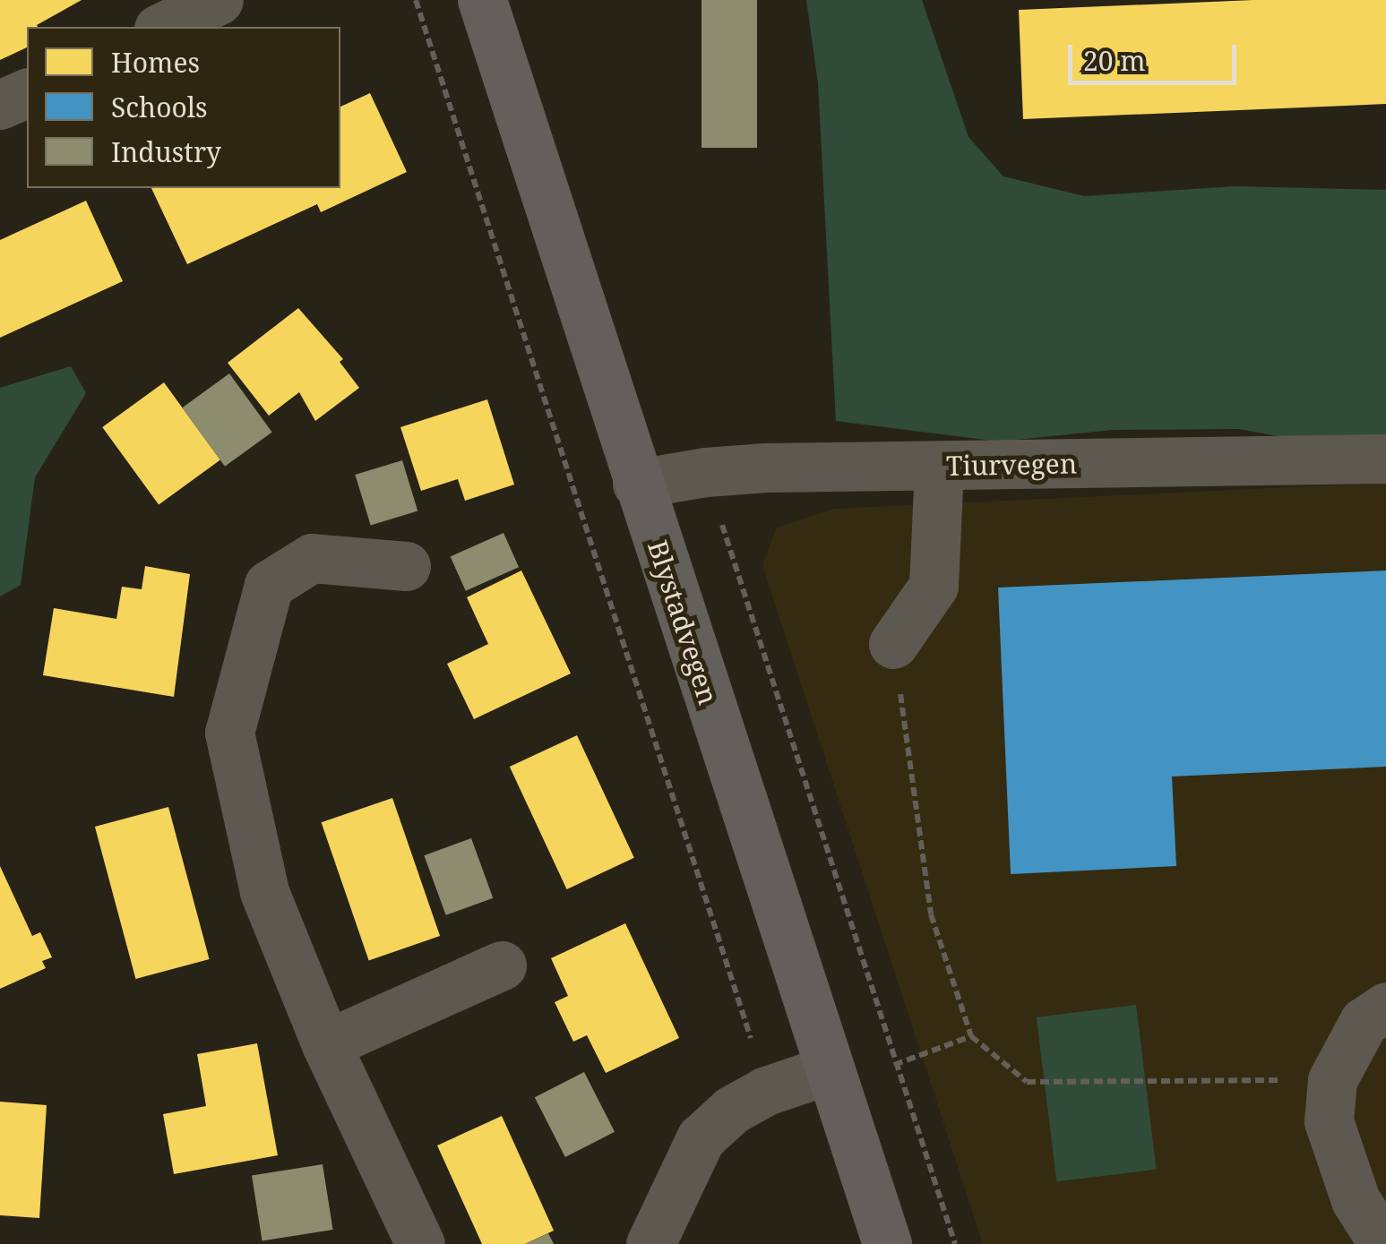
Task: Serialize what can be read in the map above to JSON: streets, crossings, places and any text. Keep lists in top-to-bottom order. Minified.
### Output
{"streets":{"main road":["Blystadvegen"],"street":["Tiurvegen"]},"crossings":[["Tiurvegen","Blystadvegen"]],"legend":["Homes","Schools","Industry"],"scale_bar":"20 m"}
